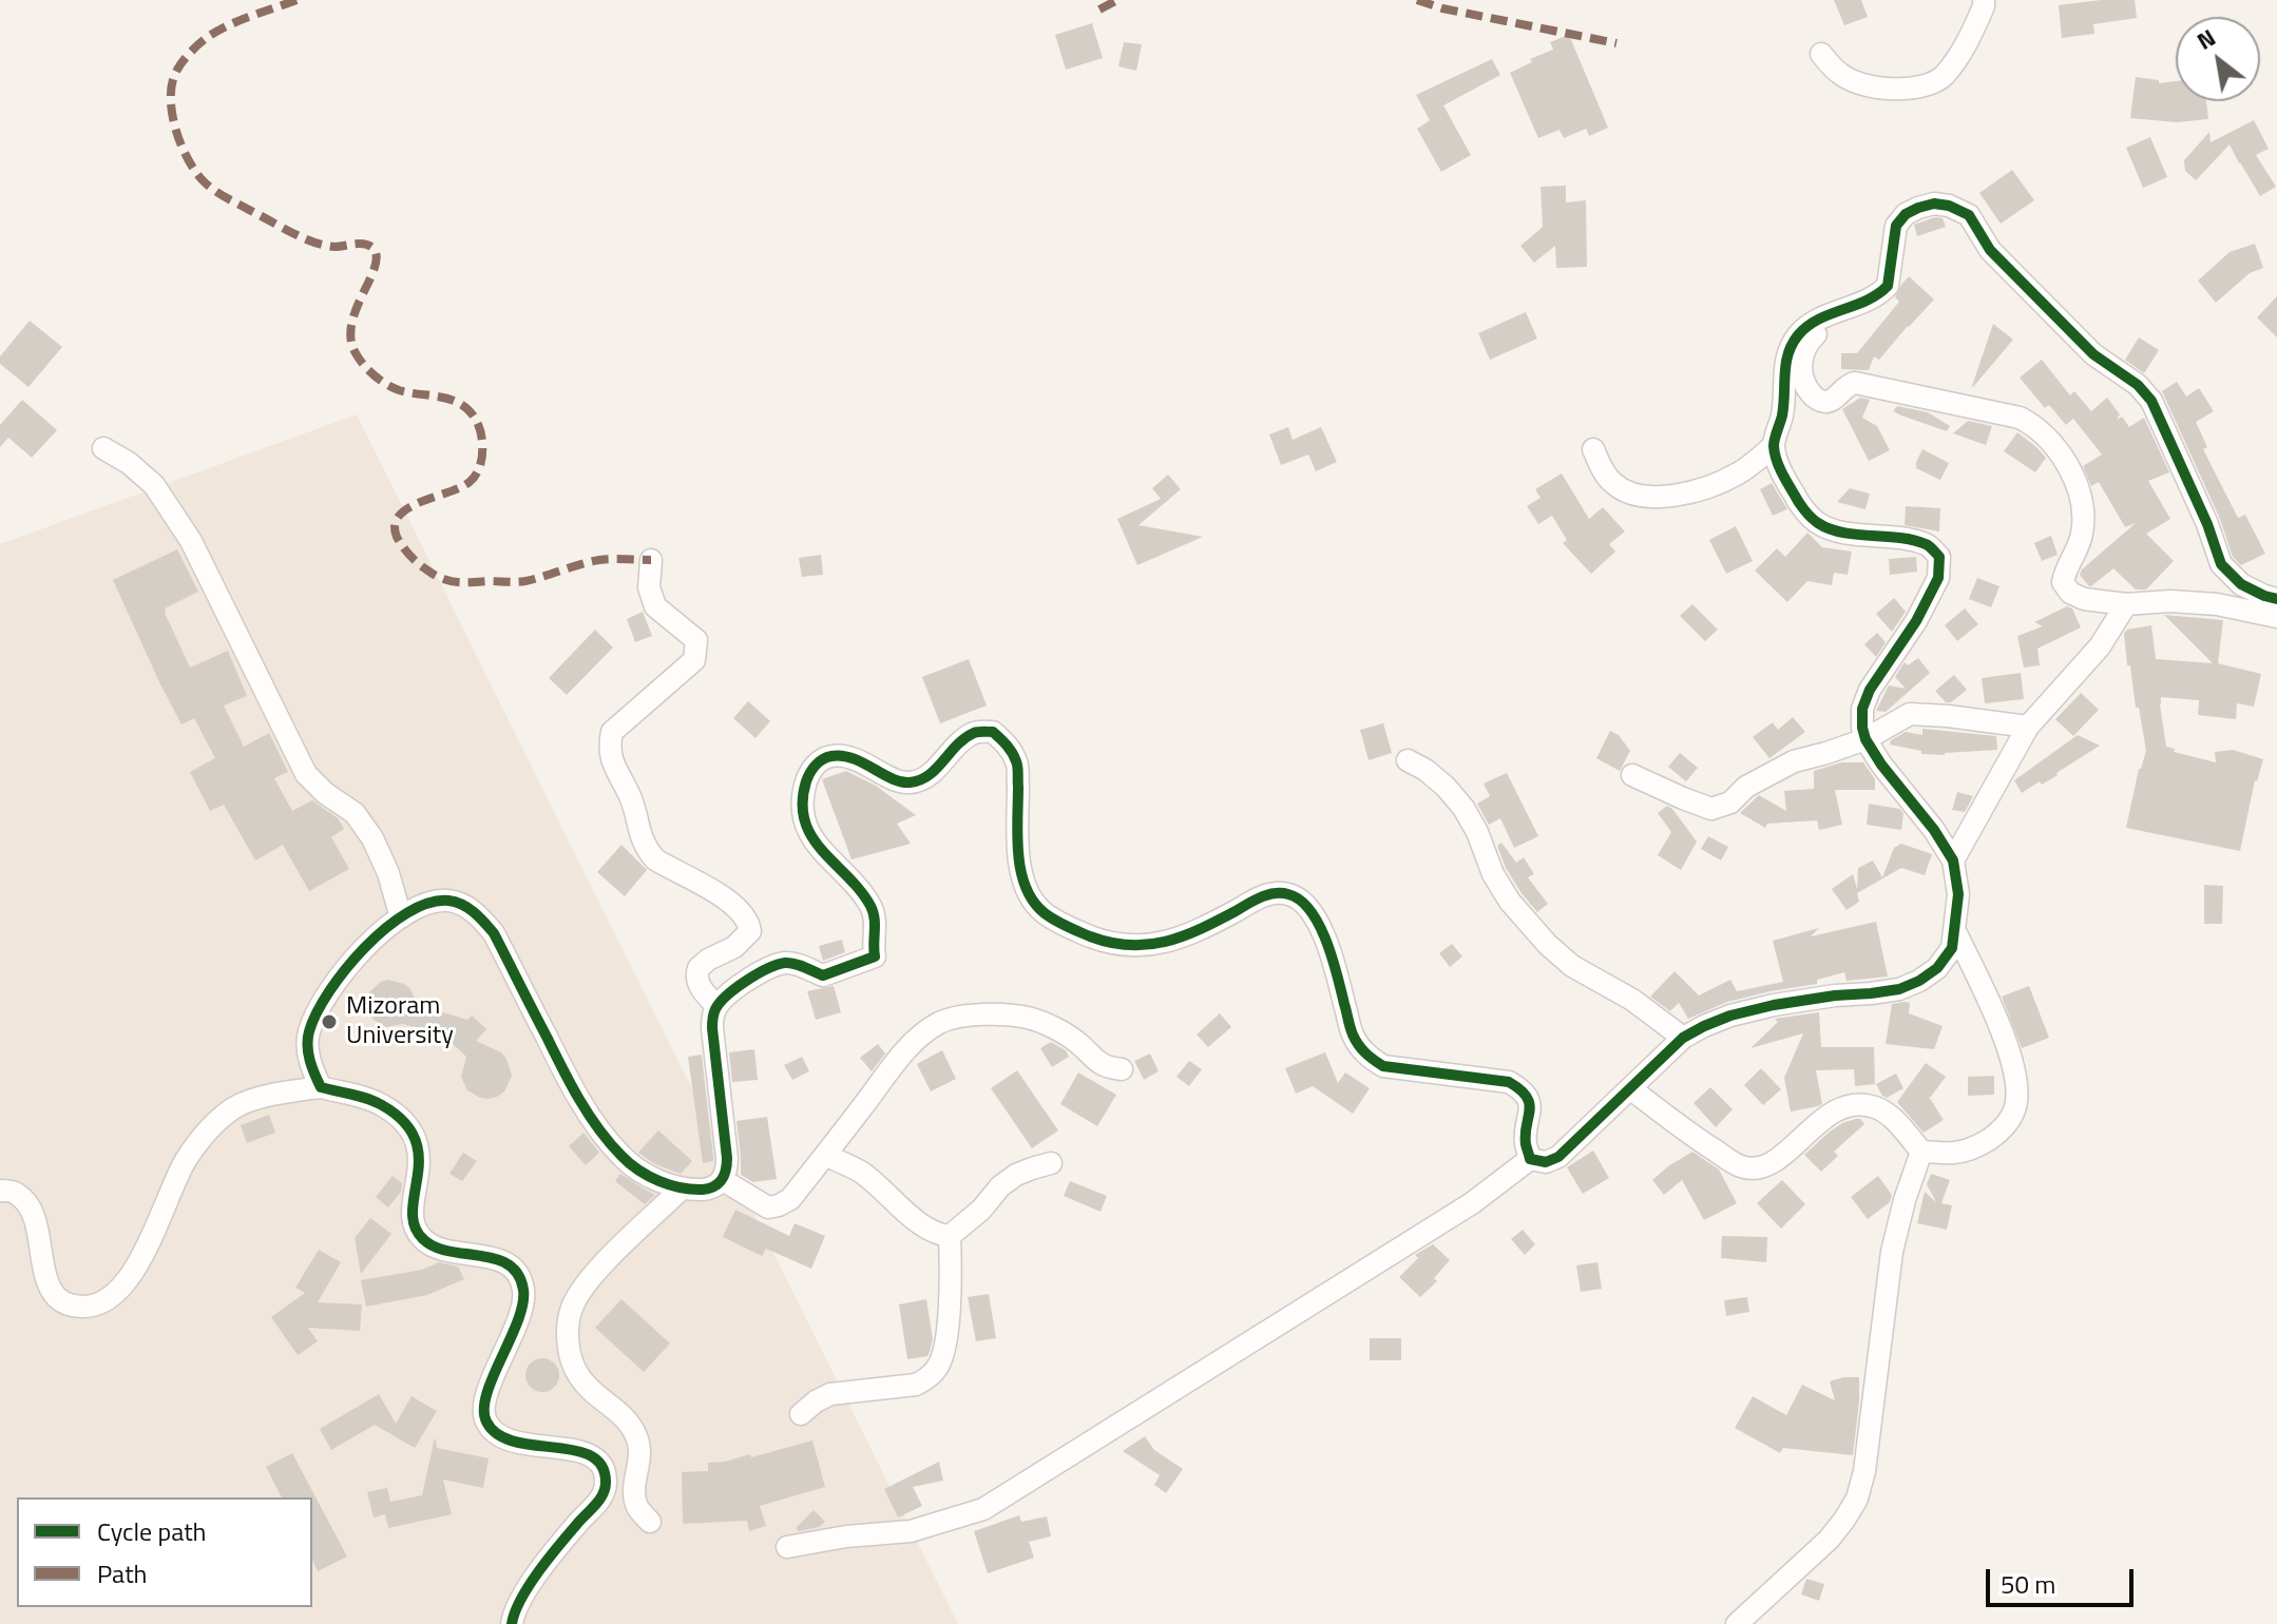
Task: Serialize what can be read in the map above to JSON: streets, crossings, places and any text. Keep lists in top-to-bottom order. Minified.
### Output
{"places":["Mizoram University"],"legend":["Cycle path","Path"],"scale_bar":"50 m","north":"top left"}
